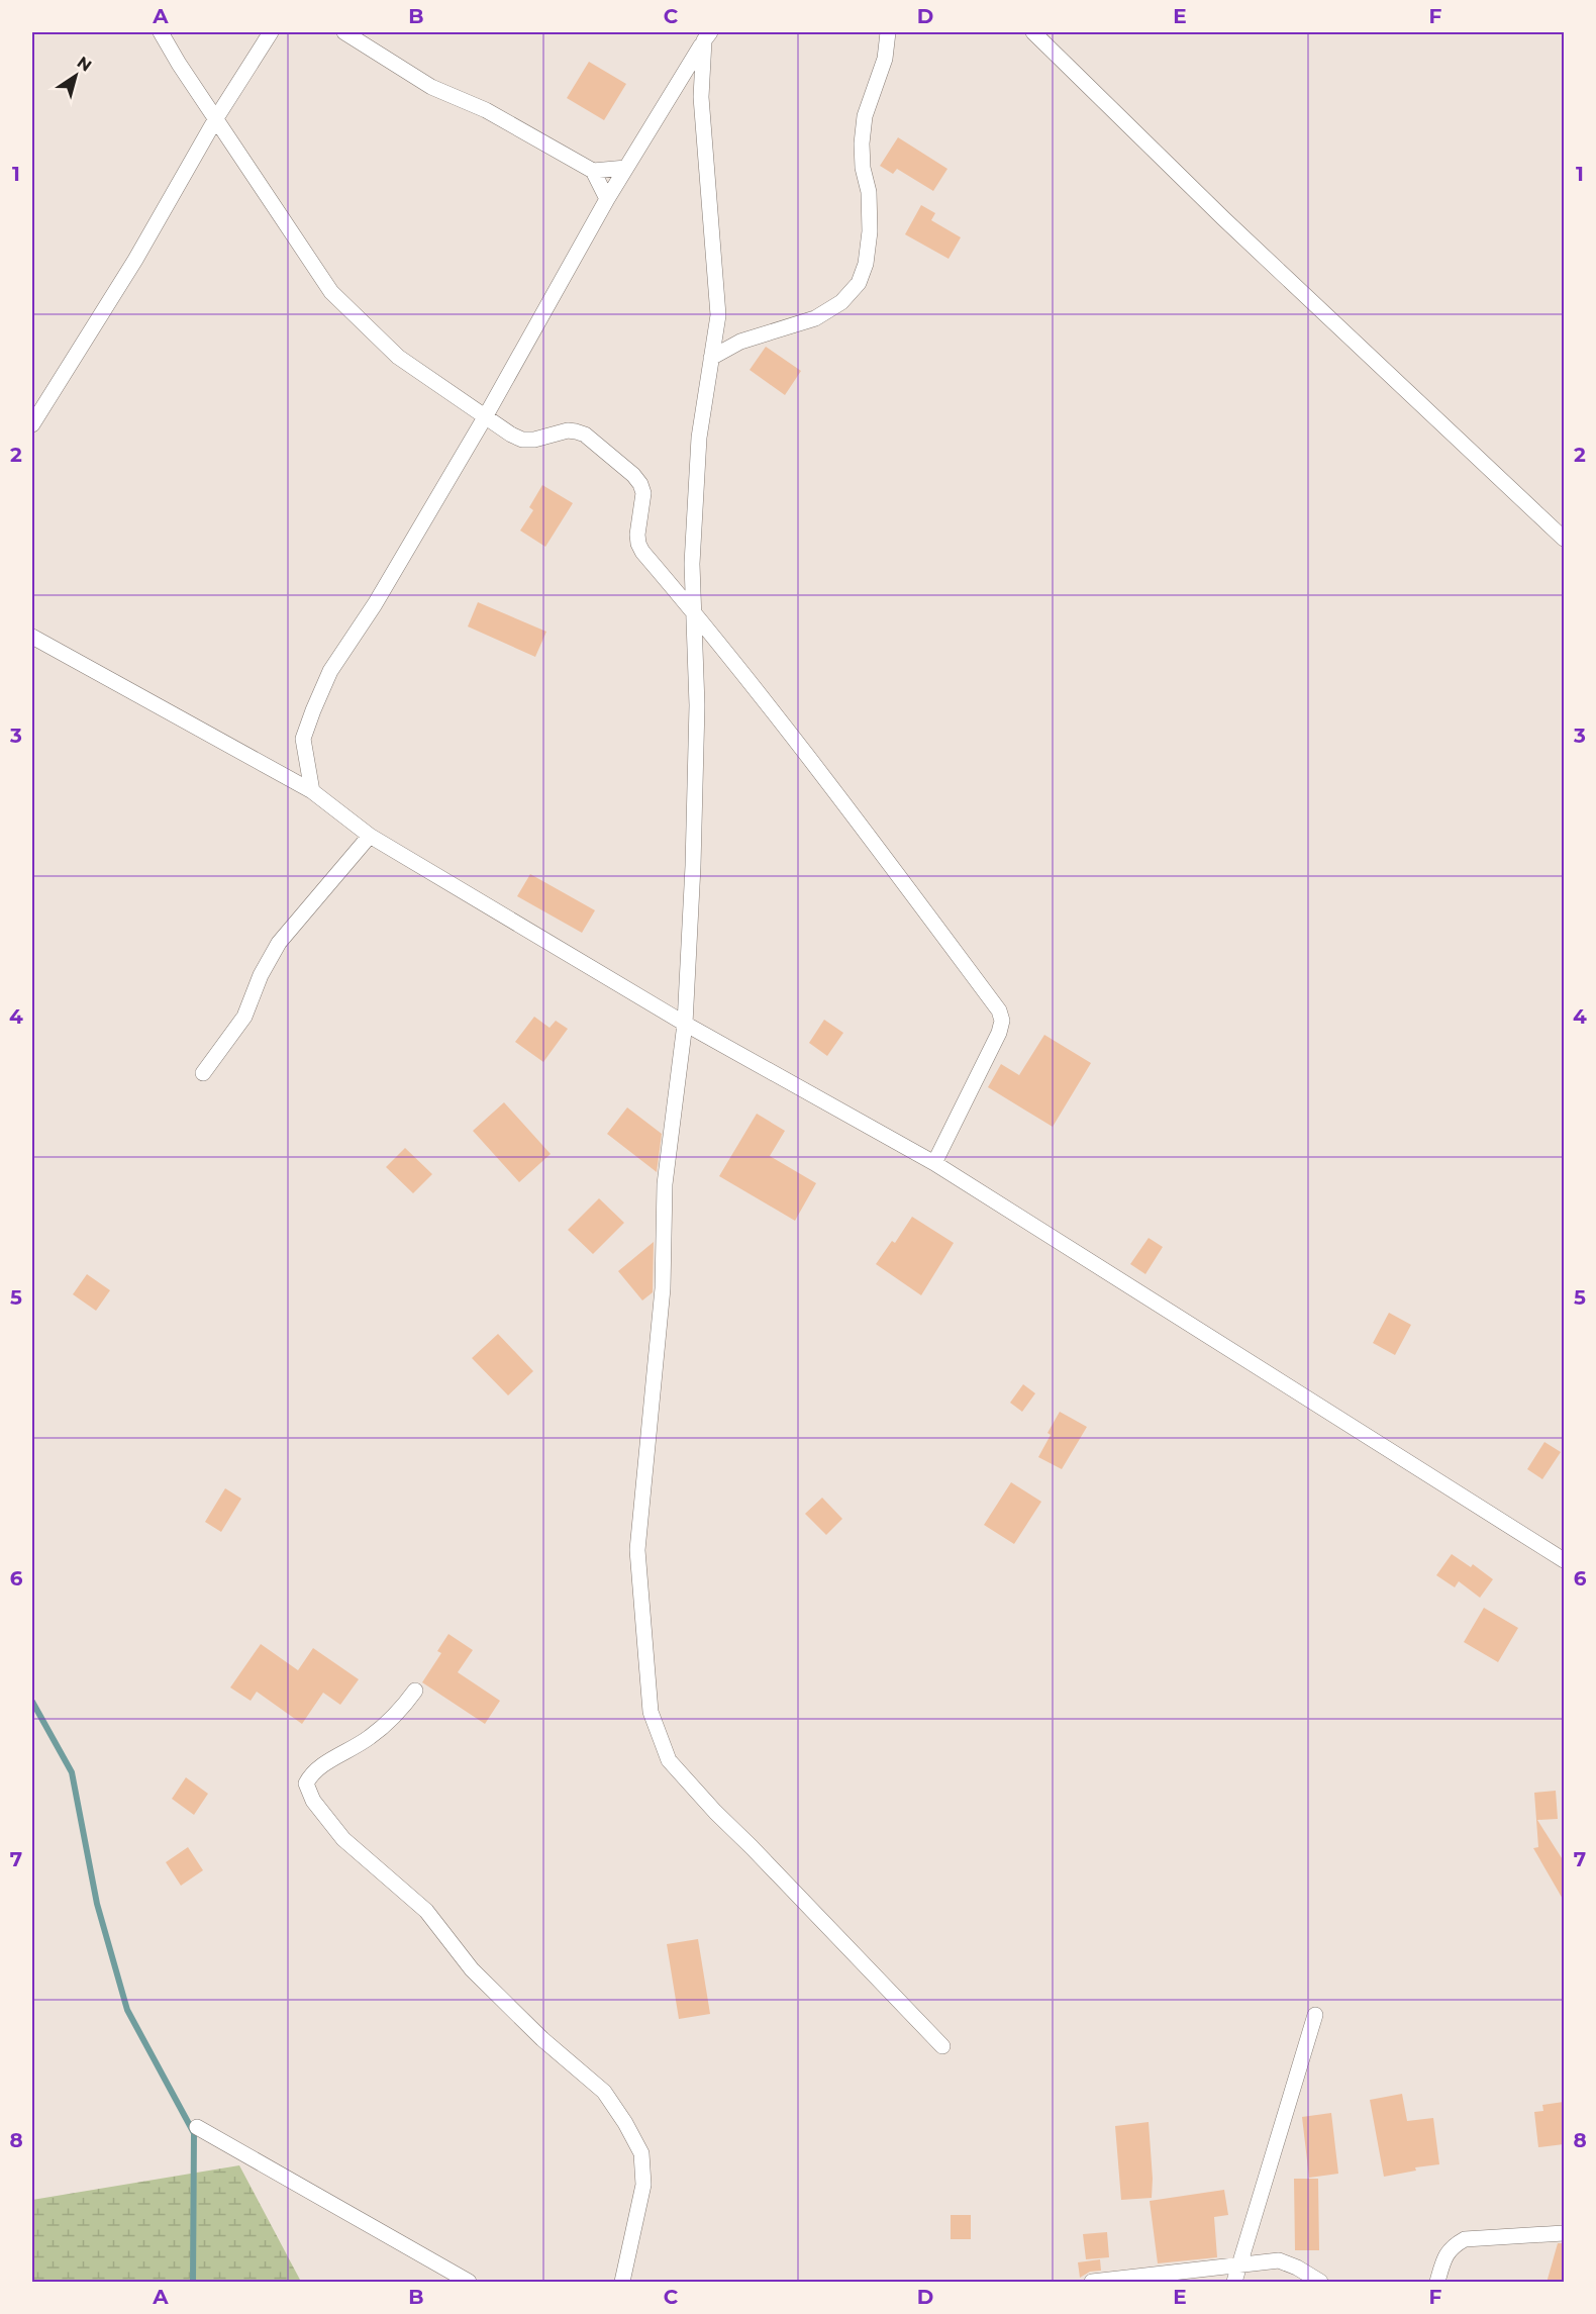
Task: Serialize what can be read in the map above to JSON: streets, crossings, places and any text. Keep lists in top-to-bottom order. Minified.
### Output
{"north":"top right","grid":{"columns":["A","B","C","D","E","F"],"rows":["1","2","3","4","5","6","7","8"]}}
